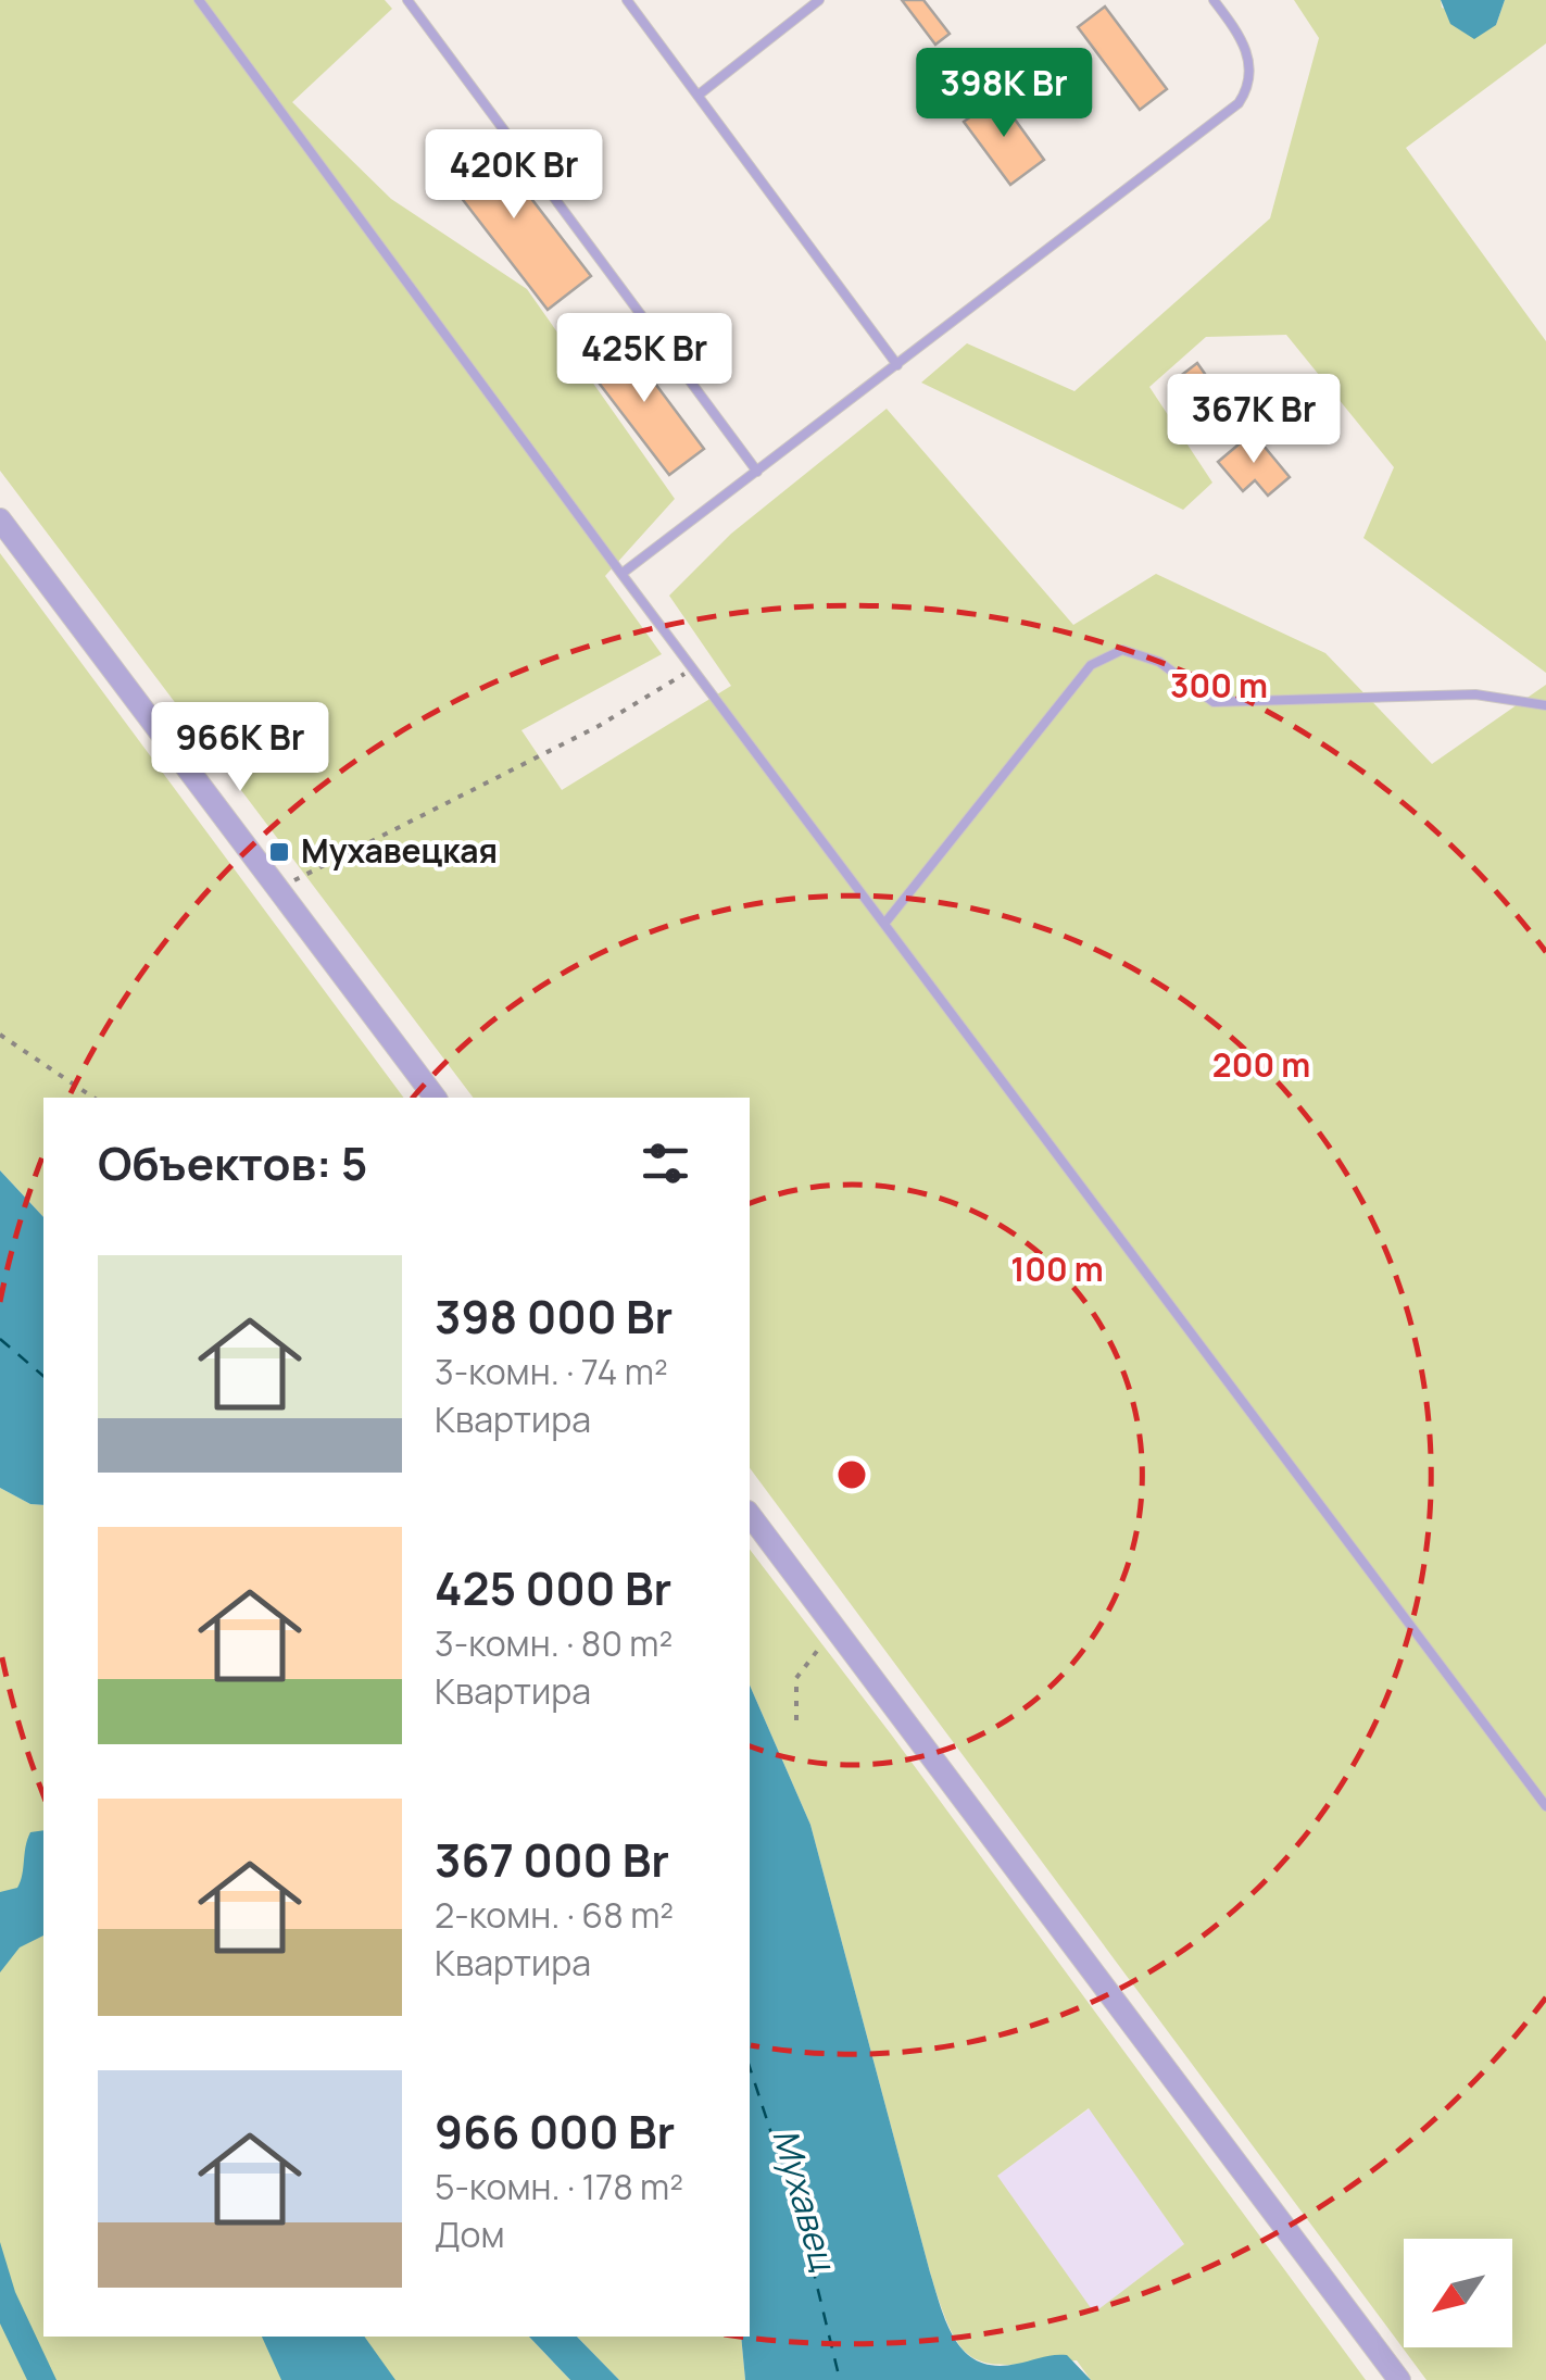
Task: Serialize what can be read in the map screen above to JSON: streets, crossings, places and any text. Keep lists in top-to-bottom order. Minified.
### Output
{"water":["Мухавец"],"places":{"transit":["Мухавецкая"]},"north":"bottom left","page":{"price":["398K Br","420K Br","425K Br","367K Br","966K Br"],"heading":"Объектов: 5","list":[{"name":"398 000 Br","note":"3-комн. · 74 m² · Квартира"},{"name":"425 000 Br","note":"3-комн. · 80 m² · Квартира"},{"name":"367 000 Br","note":"2-комн. · 68 m² · Квартира"},{"name":"966 000 Br","note":"5-комн. · 178 m² · Дом"}]},"rings":["300 m","200 m","100 m"]}
